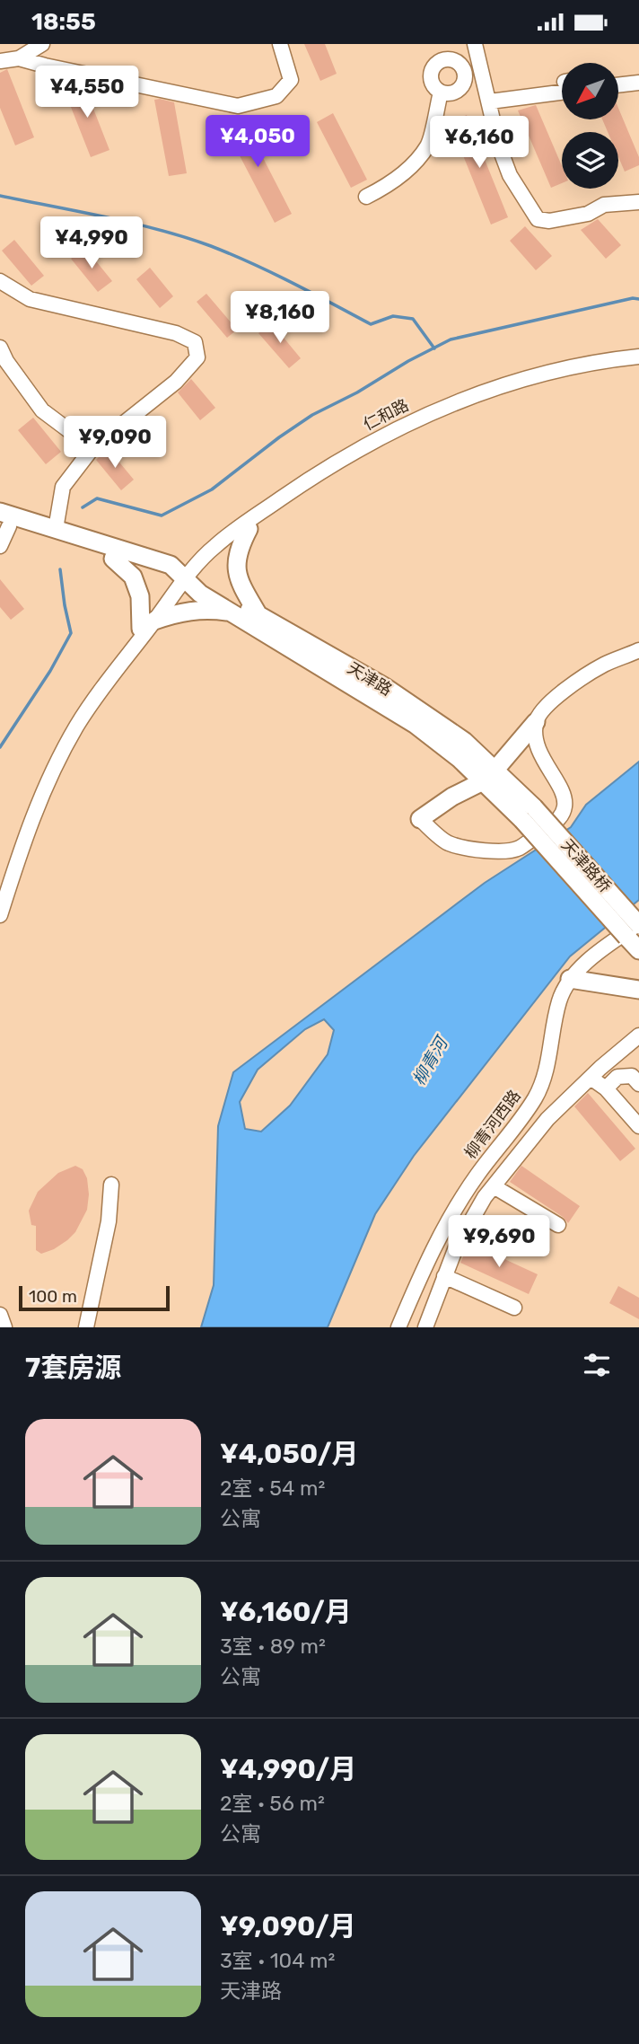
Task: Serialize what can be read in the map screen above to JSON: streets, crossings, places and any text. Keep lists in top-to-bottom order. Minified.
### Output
{"streets":{"main road":["天津路","天津路桥"],"street":["仁和路","柳青河西路"]},"crossings":[["仁和路","天津路"],["天津路","天津路桥"],["天津路桥","柳青河西路"]],"water":["柳青河"],"scale_bar":"100 m","north":"bottom left","page":{"status":"18:55","price":["¥4,550","¥4,050","¥6,160","¥4,990","¥8,160","¥9,090","¥9,690"],"scale":"100 m","heading":"7套房源","list":[{"name":"¥4,050/月","note":"2室 · 54 m² · 公寓"},{"name":"¥6,160/月","note":"3室 · 89 m² · 公寓"},{"name":"¥4,990/月","note":"2室 · 56 m² · 公寓"},{"name":"¥9,090/月","note":"3室 · 104 m² · 天津路"}]}}
